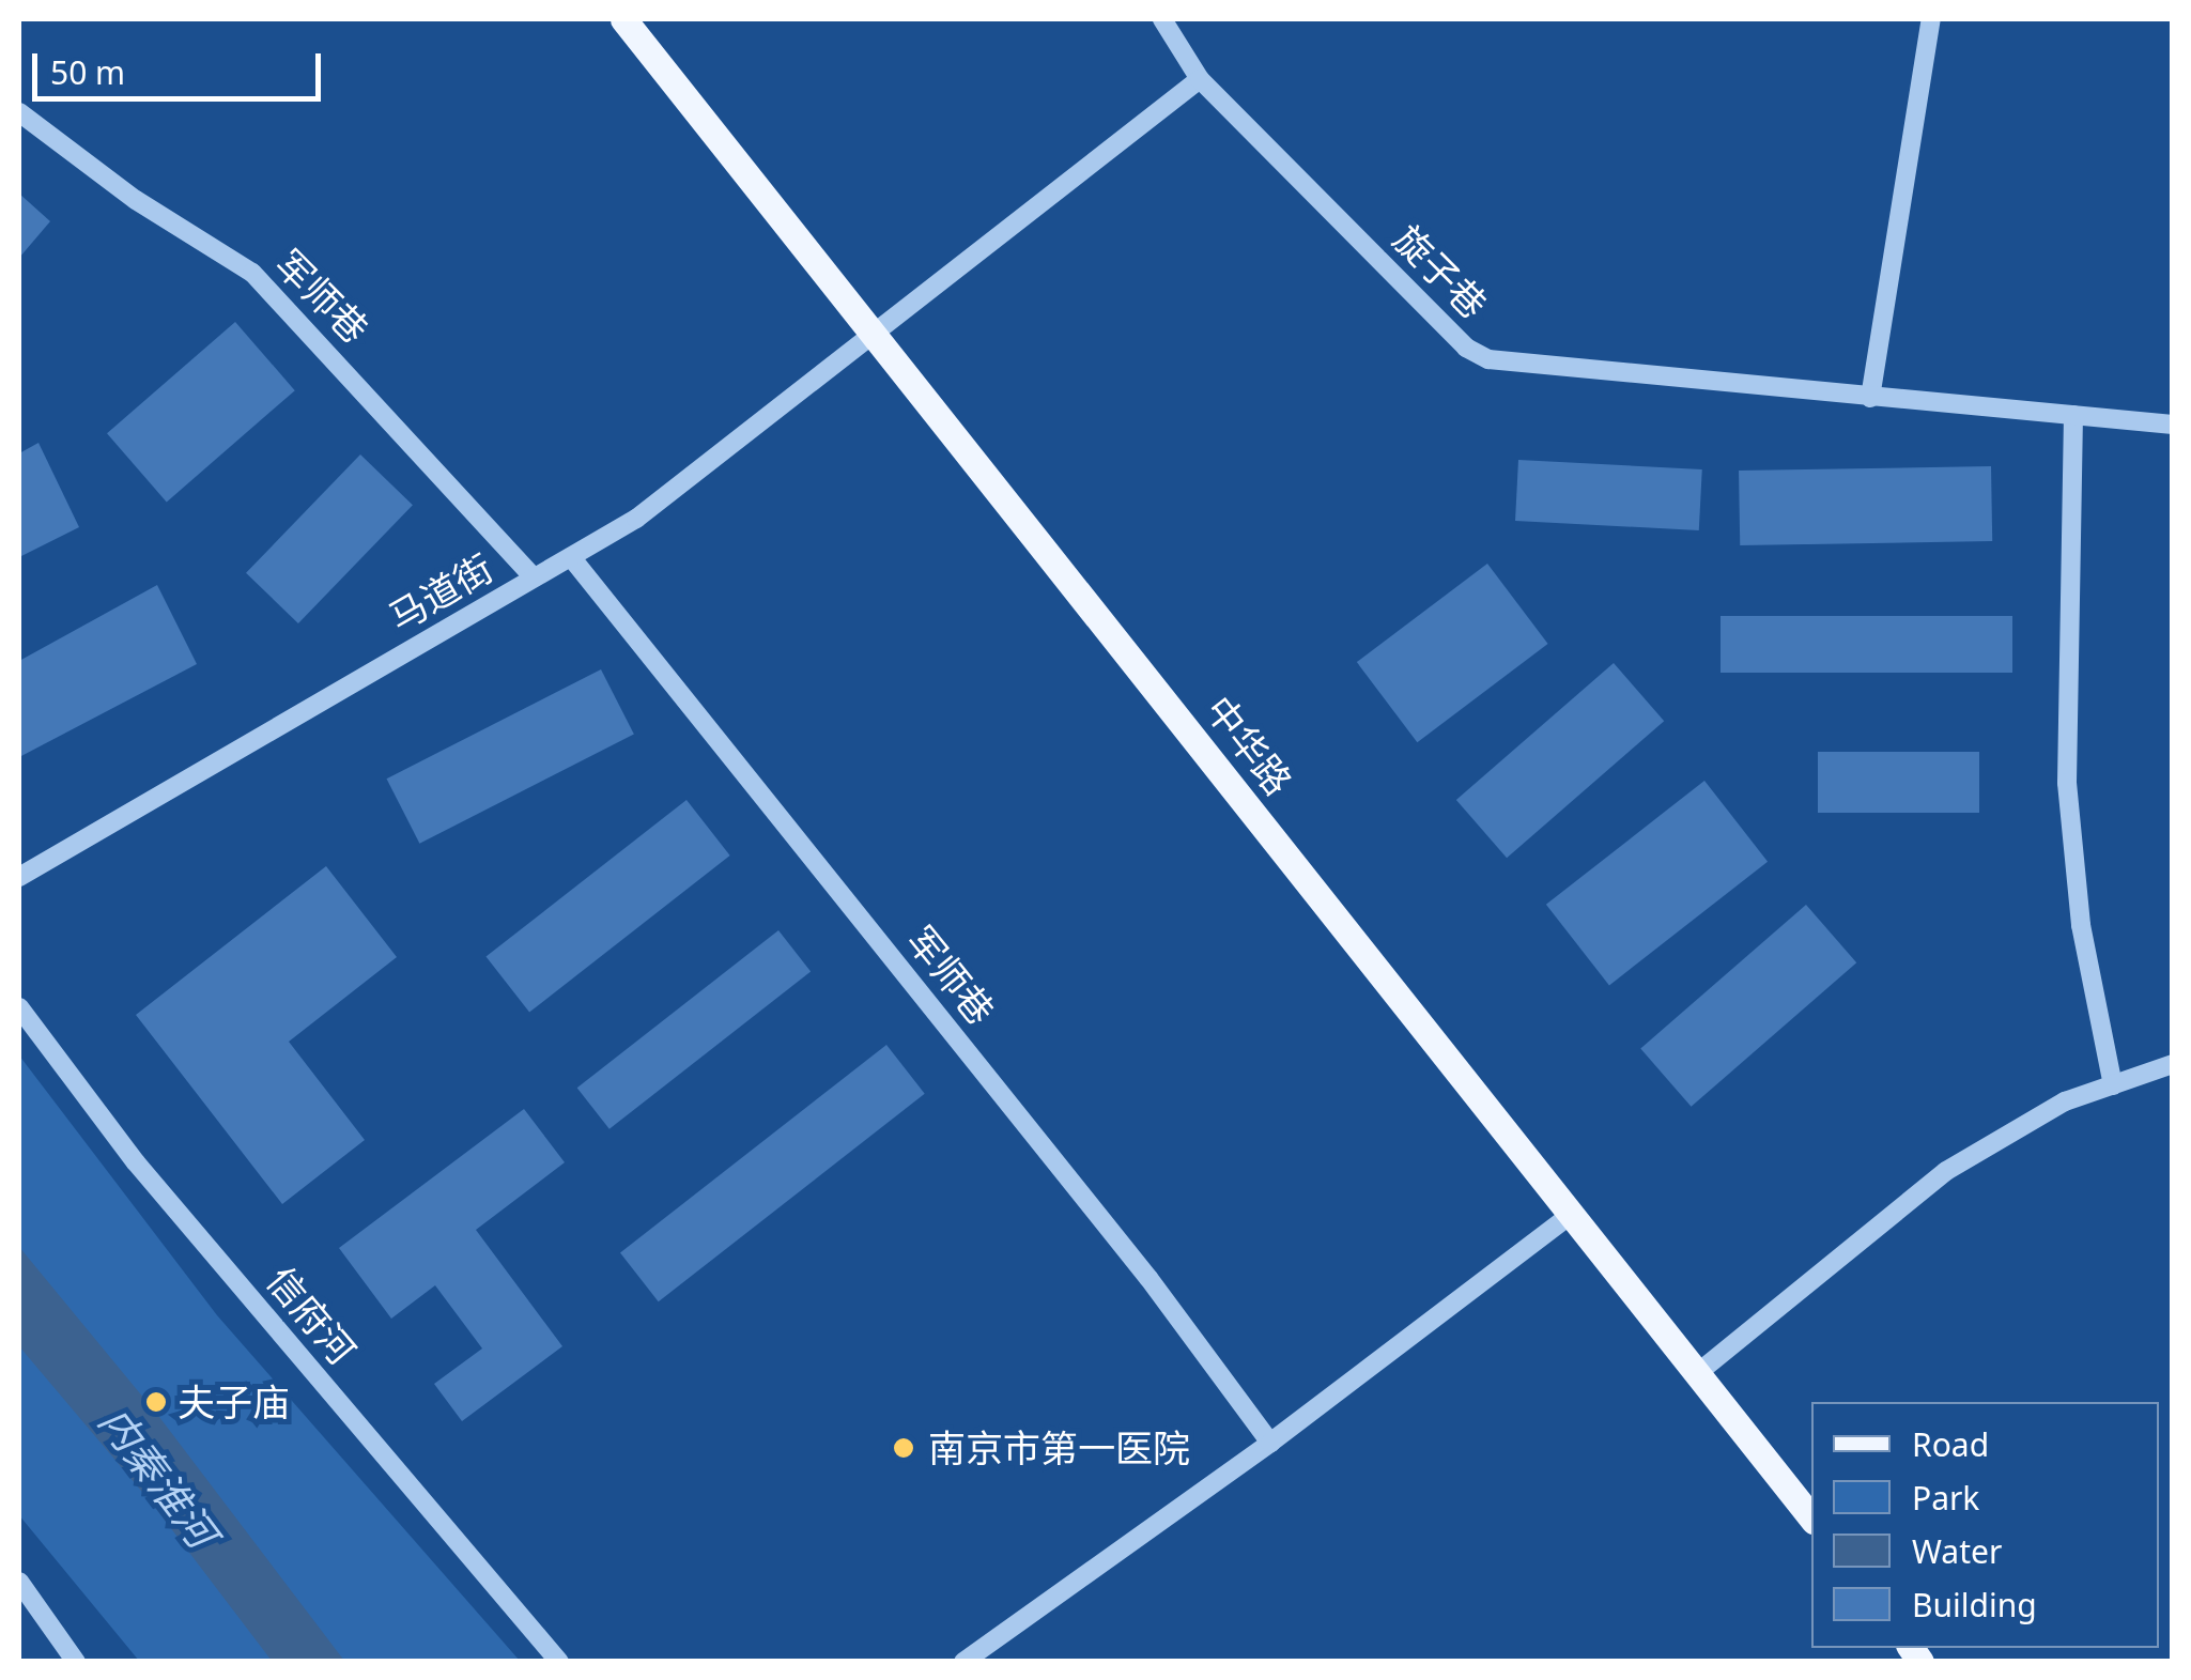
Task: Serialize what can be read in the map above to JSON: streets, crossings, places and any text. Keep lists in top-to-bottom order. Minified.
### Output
{"streets":{"main road":["中华路"],"street":["旋子巷","军师巷","马道街","信府河"]},"crossings":[["军师巷","马道街"],["马道街","中华路"]],"water":["内秦淮河"],"places":["夫子庙","南京市第一医院"],"legend":["Road","Park","Water","Building"],"scale_bar":"50 m"}
